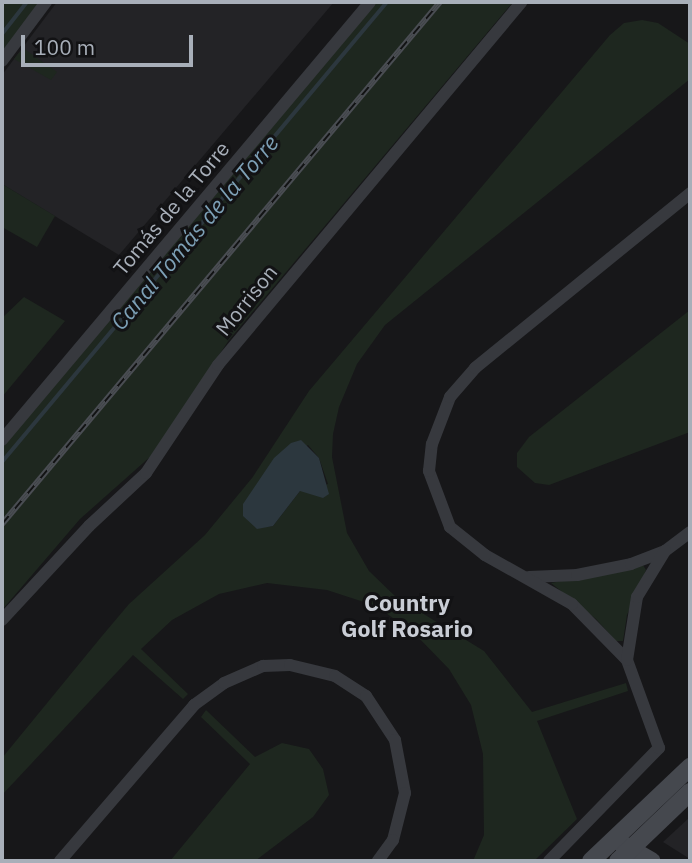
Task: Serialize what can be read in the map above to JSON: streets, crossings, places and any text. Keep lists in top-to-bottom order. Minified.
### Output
{"streets":{"street":["Tomás de la Torre","Morrison"]},"districts":["Country Golf Rosario"],"water":["Canal Tomás de la Torre"],"scale_bar":"100 m"}
